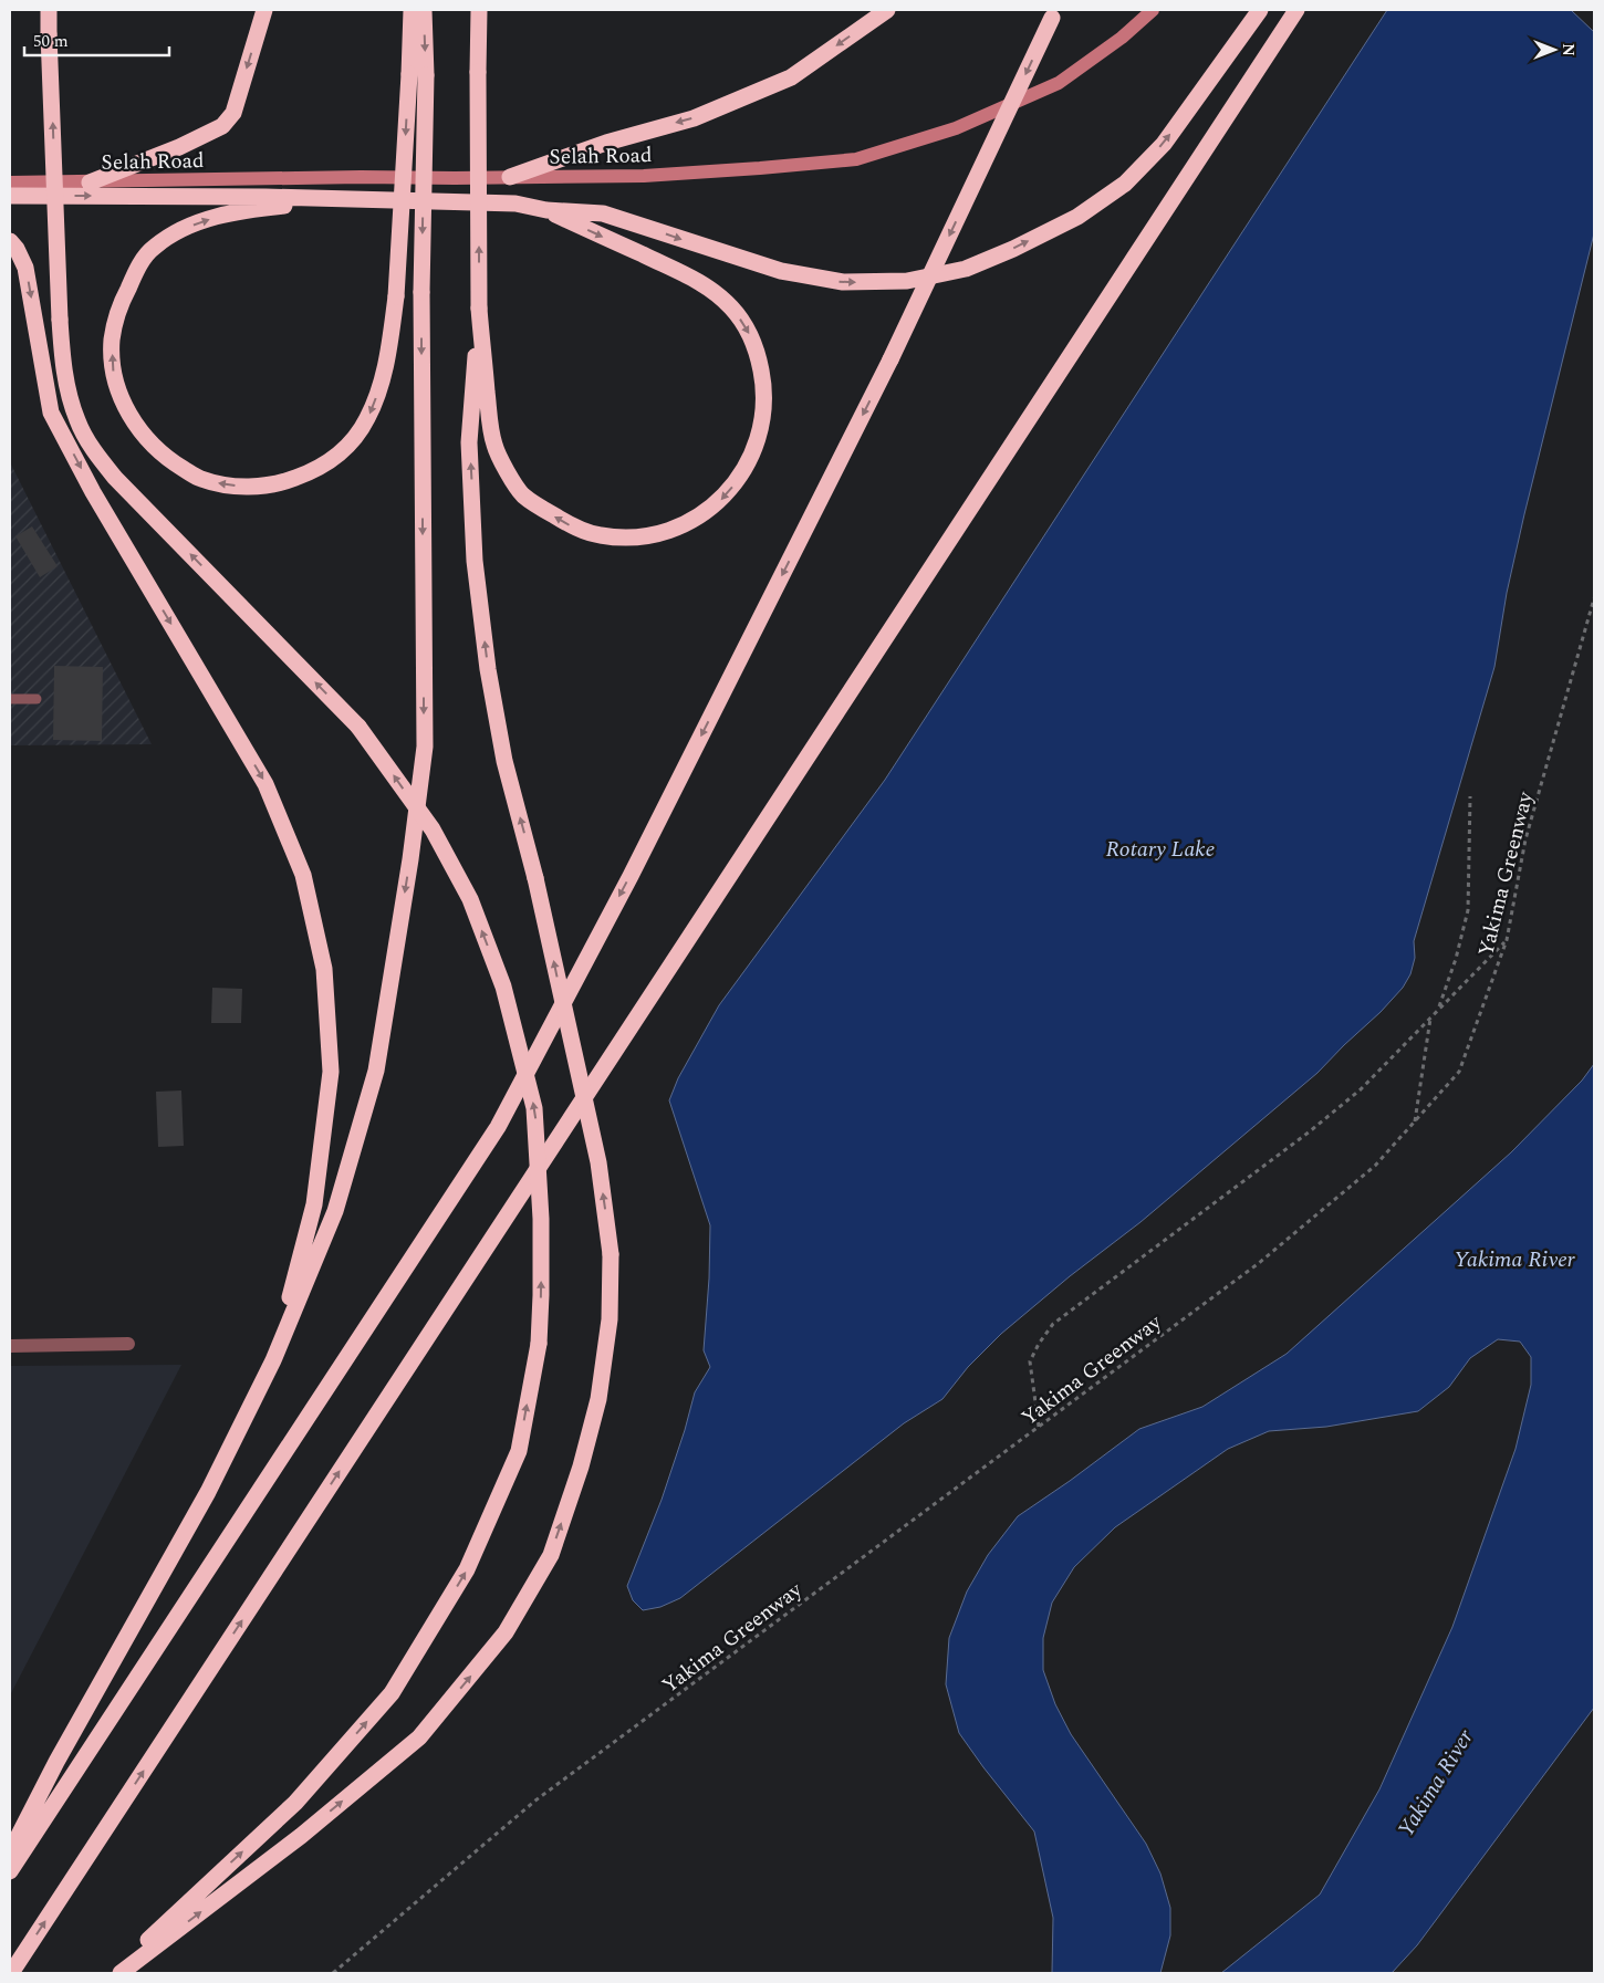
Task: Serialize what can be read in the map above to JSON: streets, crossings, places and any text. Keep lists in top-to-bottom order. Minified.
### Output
{"streets":{"main road":["Selah Road"],"path":["Yakima Greenway"]},"water":["Rotary Lake","Yakima River"],"scale_bar":"50 m","north":"right"}
